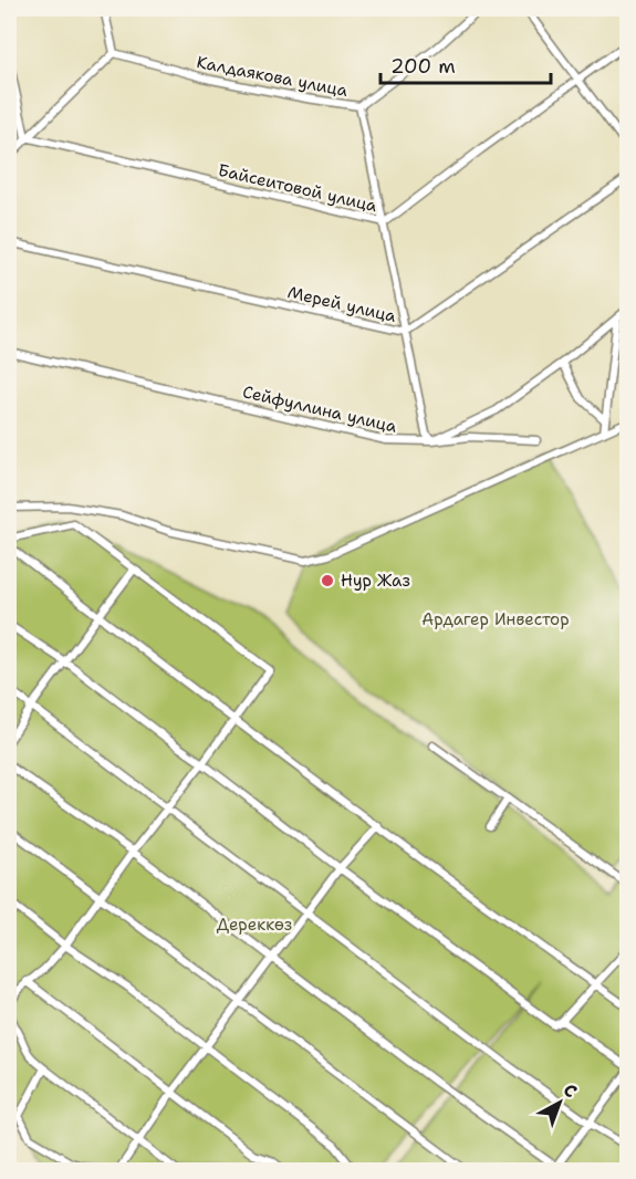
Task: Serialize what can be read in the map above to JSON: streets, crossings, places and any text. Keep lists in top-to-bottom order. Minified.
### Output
{"streets":{"street":["Калдаякова улица","Байсеитовой улица","Мерей улица","Сейфуллина улица"]},"parks":["Ардагер Инвестор","Дереккөз"],"places":["Нур Жаз"],"scale_bar":"200 m","north":"top right"}
